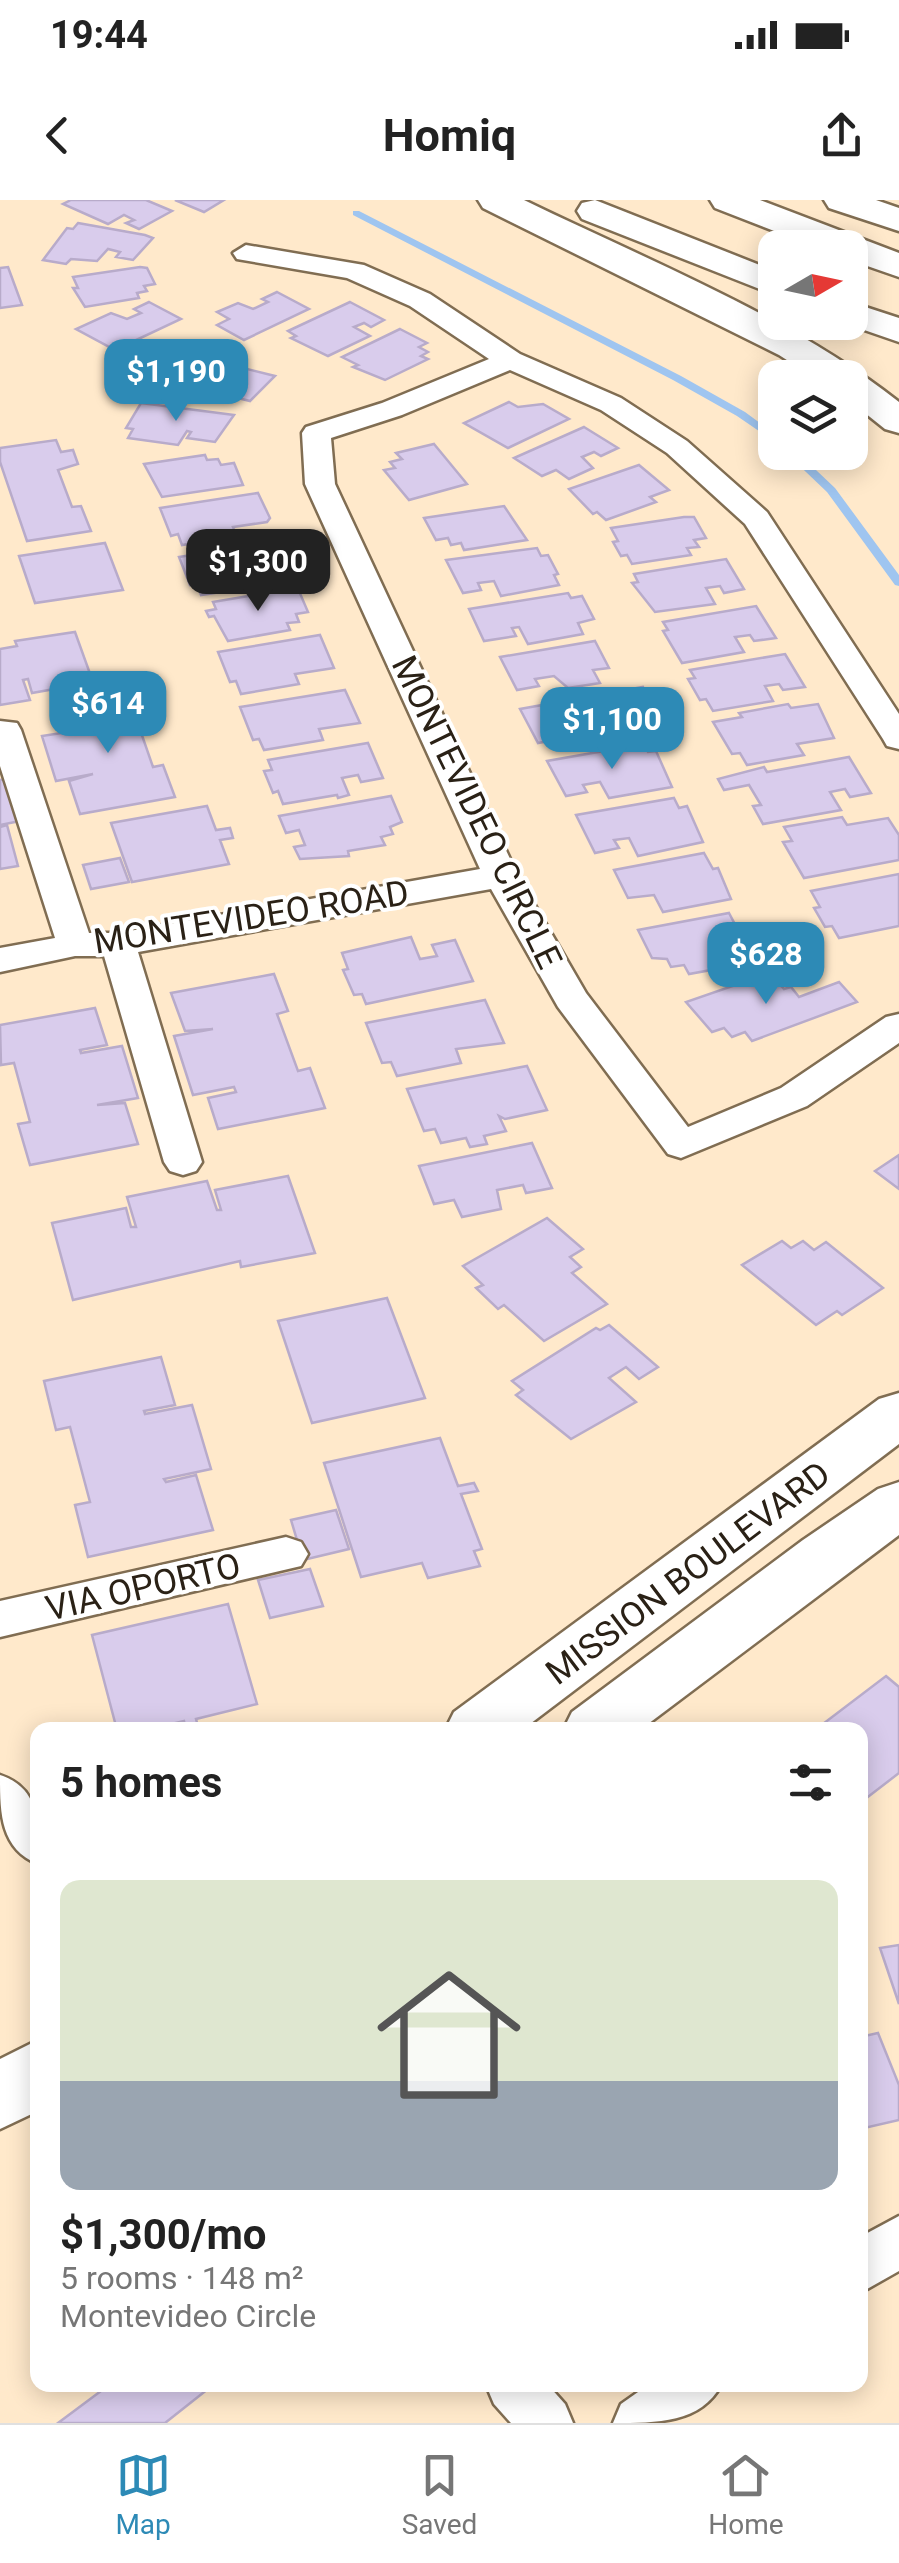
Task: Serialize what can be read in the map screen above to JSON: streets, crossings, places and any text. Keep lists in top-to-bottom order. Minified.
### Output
{"streets":{"main road":["MISSION BOULEVARD"],"street":["MONTEVIDEO CIRCLE","MONTEVIDEO ROAD","VIA OPORTO"]},"crossings":[["MONTEVIDEO CIRCLE","MONTEVIDEO ROAD"]],"north":"right","page":{"status":"19:44","header":"Homiq","price":["$1,190","$1,300","$614","$1,100","$628"],"heading":"5 homes","list":[{"name":"$1,300/mo","note":"5 rooms · 148 m² · Montevideo Circle"}],"tabs":["Map","Saved","Home"]}}
